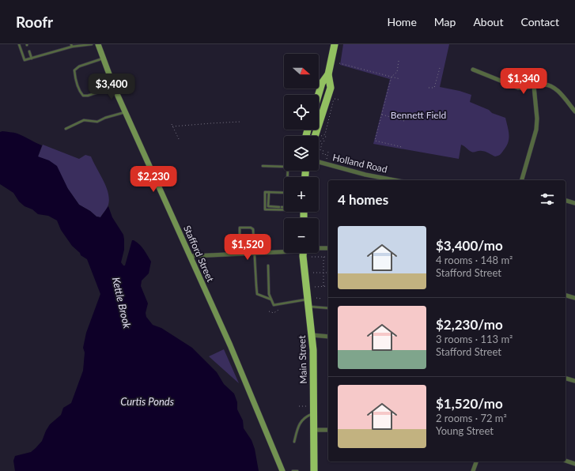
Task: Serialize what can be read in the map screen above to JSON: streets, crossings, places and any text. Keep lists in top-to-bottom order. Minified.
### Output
{"streets":{"highway":["Main Street"],"main road":["Stafford Street"],"street":["Holland Road"]},"water":["Kettle Brook","Curtis Ponds"],"parks":["Bennett Field"],"north":"right","page":{"header":"Roofr","nav":["Home","Map","About","Contact"],"map_buttons":["+","−"],"price":["$1,340","$3,400","$2,230","$1,520"],"heading":"4 homes","list":[{"name":"$3,400/mo","note":"4 rooms · 148 m² · Stafford Street"},{"name":"$2,230/mo","note":"3 rooms · 113 m² · Stafford Street"},{"name":"$1,520/mo","note":"2 rooms · 72 m² · Young Street"}]}}
